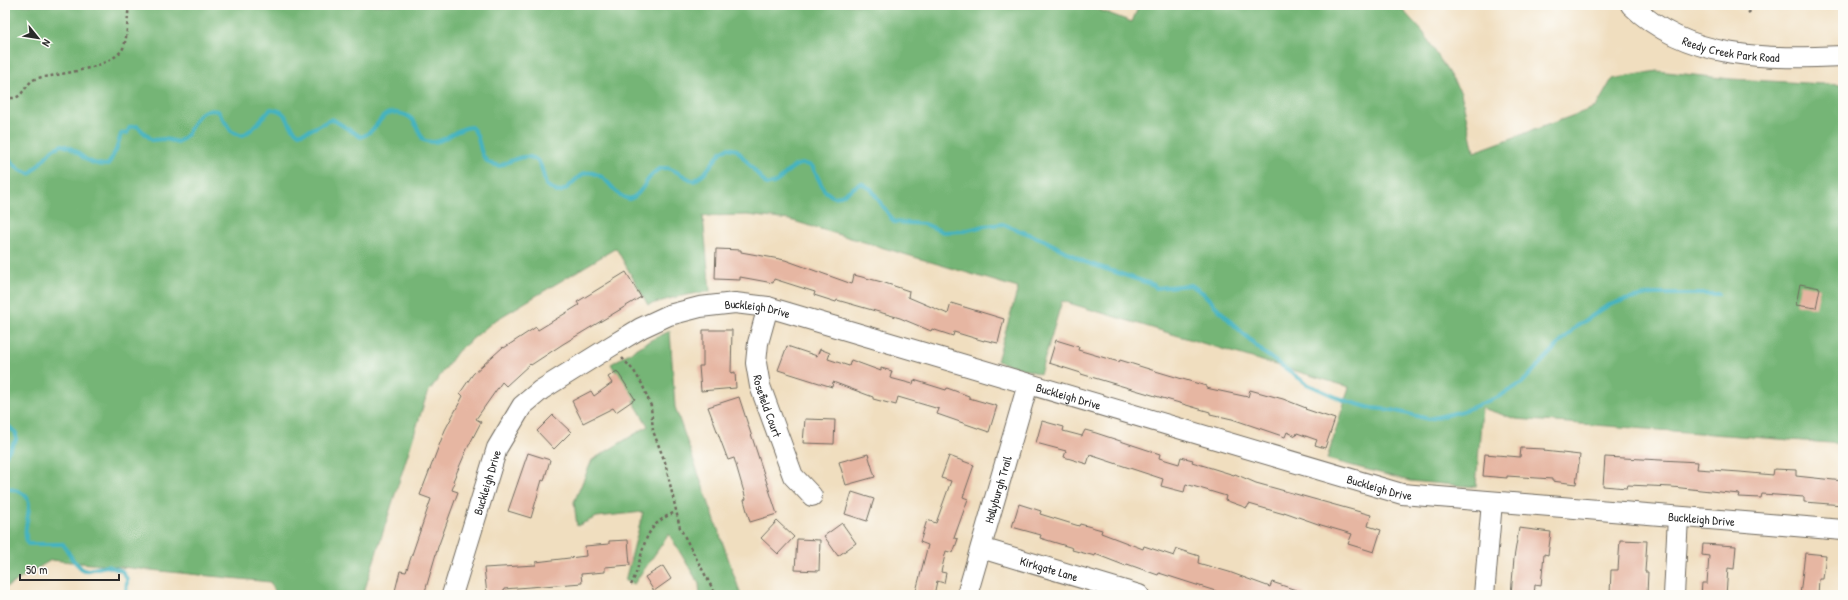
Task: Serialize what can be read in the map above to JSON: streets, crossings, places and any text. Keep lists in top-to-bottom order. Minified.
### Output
{"streets":{"street":["Reedy Creek Park Road","Buckleigh Drive","Rosefield Court","Hollyburgh Trail","Kirkgate Lane"]},"crossings":[["Buckleigh Drive","Rosefield Court"],["Buckleigh Drive","Hollyburgh Trail"],["Hollyburgh Trail","Kirkgate Lane"]],"scale_bar":"50 m","north":"bottom right"}
